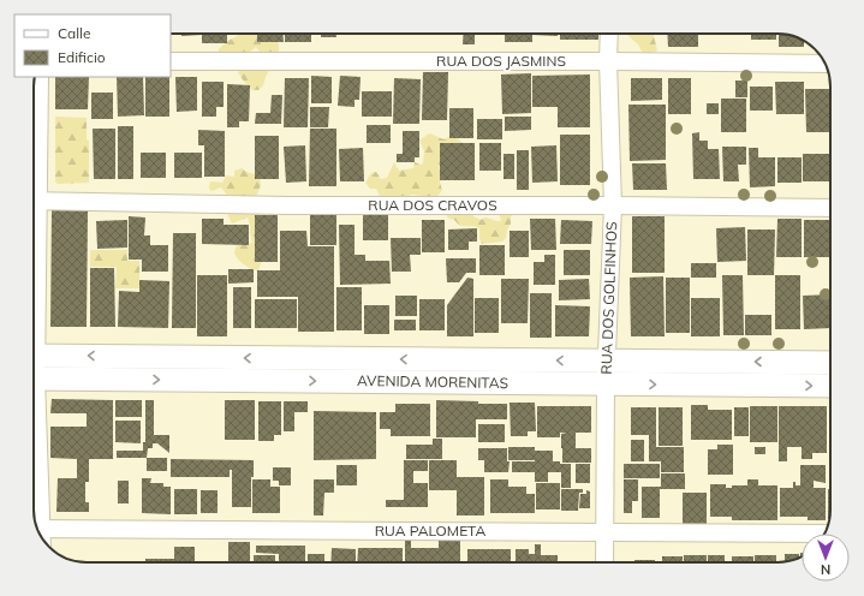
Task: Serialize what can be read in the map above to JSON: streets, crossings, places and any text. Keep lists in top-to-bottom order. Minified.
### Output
{"streets":{"main road":["AVENIDA MORENITAS"],"street":["RUA DOS JASMINS","RUA DOS CRAVOS","RUA DOS GOLFINHOS","RUA PALOMETA"]},"crossings":[["RUA DOS JASMINS","RUA DOS GOLFINHOS"],["RUA DOS CRAVOS","RUA DOS GOLFINHOS"],["RUA DOS GOLFINHOS","AVENIDA MORENITAS"],["RUA DOS GOLFINHOS","RUA PALOMETA"]],"legend":["Calle","Edificio"],"north":"bottom"}
